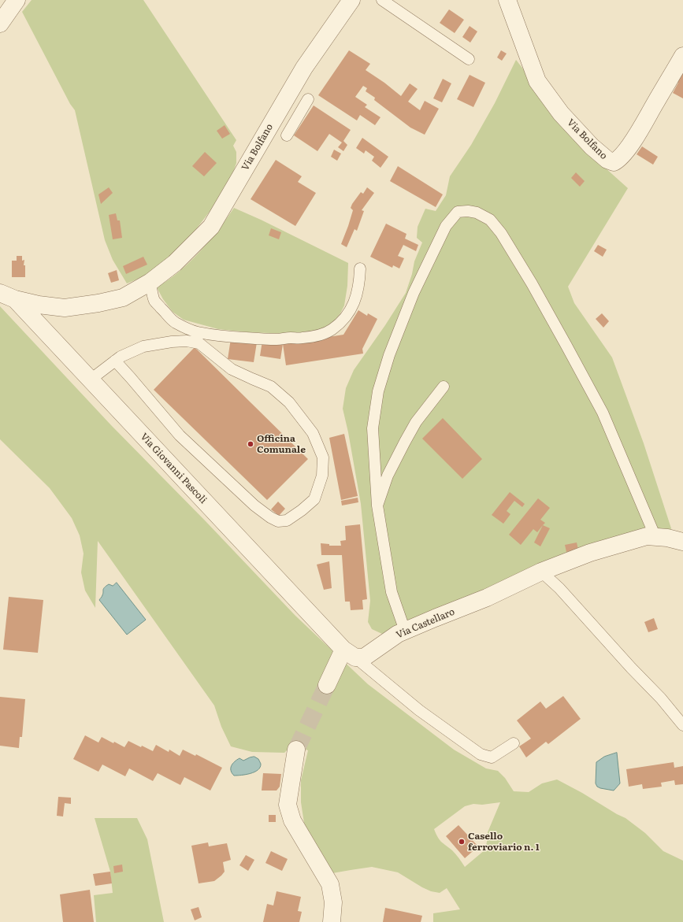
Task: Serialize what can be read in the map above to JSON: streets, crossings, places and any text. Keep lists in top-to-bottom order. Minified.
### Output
{"streets":{"street":["Via Bolfano","Via Giovanni Pascoli","Via Castellaro"]},"crossings":[["Via Bolfano","Via Giovanni Pascoli"],["Via Giovanni Pascoli","Via Castellaro"]],"places":["Officina Comunale","Casello ferroviario n. 1"]}
